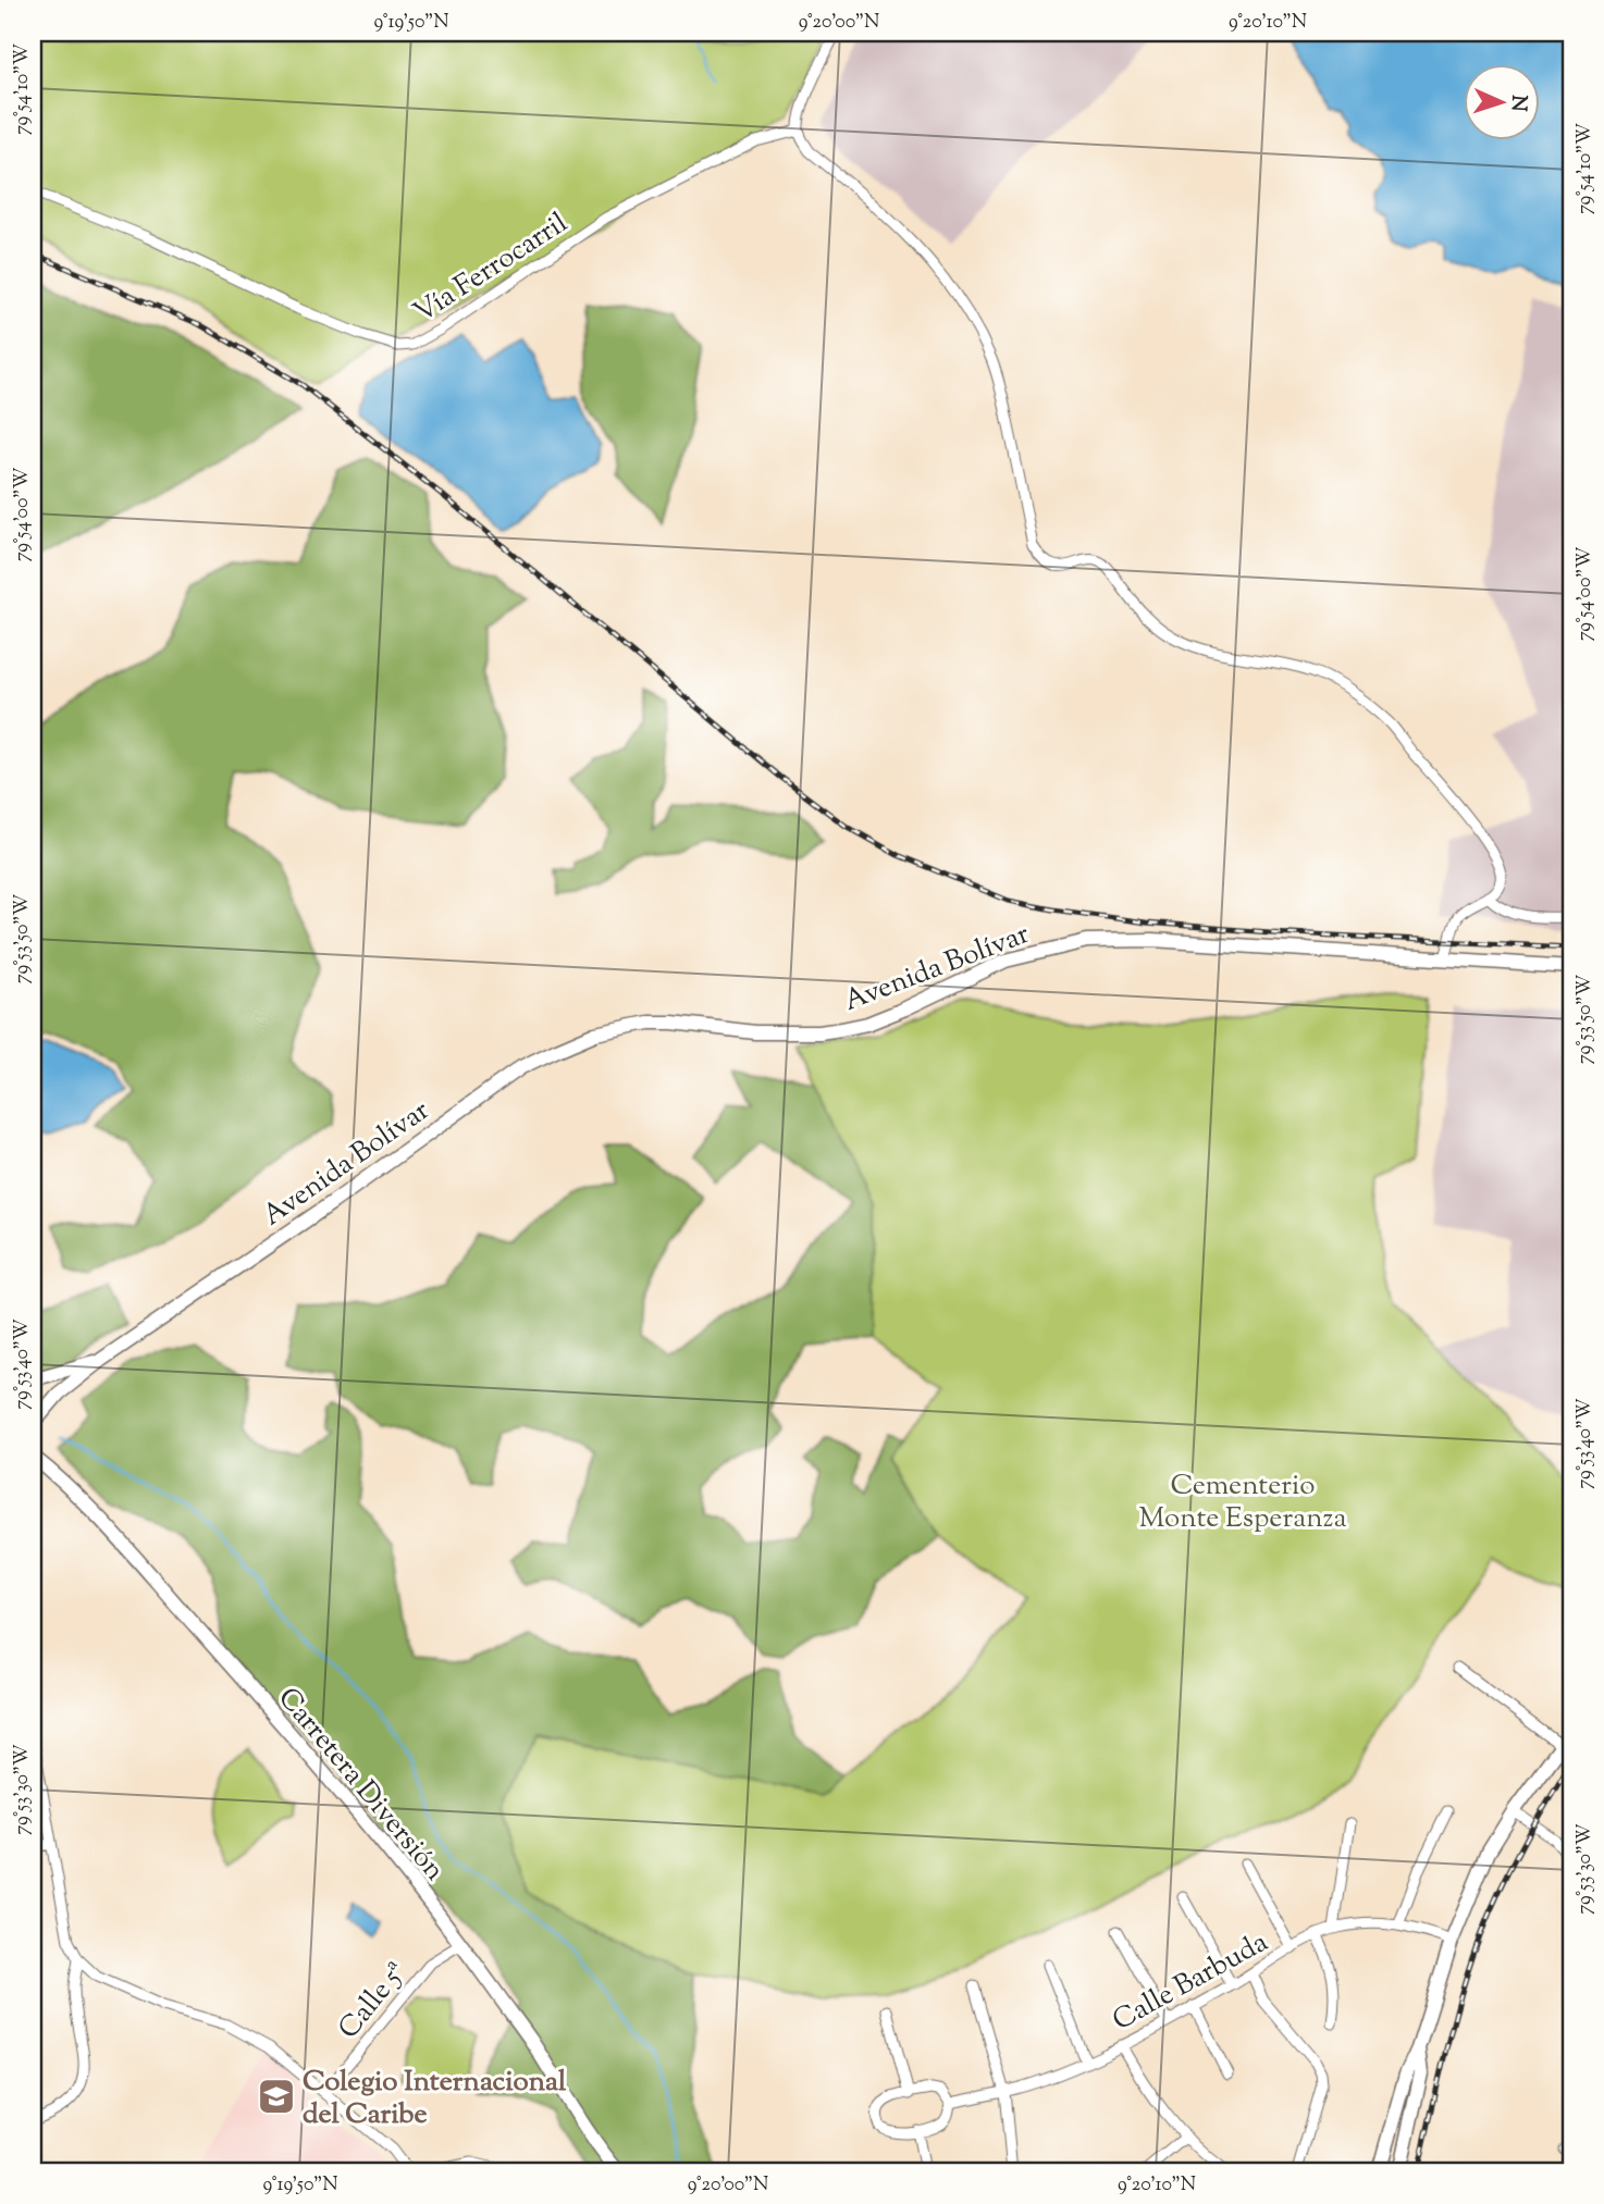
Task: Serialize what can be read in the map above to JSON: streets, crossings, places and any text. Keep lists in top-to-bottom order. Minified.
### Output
{"streets":{"main road":["Avenida Bolívar","Carretera Diversión"],"street":["Vía Ferrocarril","Calle Barbuda","Calle 5ª"]},"crossings":[["Carretera Diversión","Calle 5ª"]],"parks":["Cementerio Monte Esperanza"],"places":{"school or university":["Colegio Internacional del Caribe"]},"north":"right","coordinates":["9°19'50\"N","9°20'00\"N","9°20'10\"N","79°54'10\"W","79°54'00\"W","79°53'50\"W","79°53'40\"W","79°53'30\"W"]}
